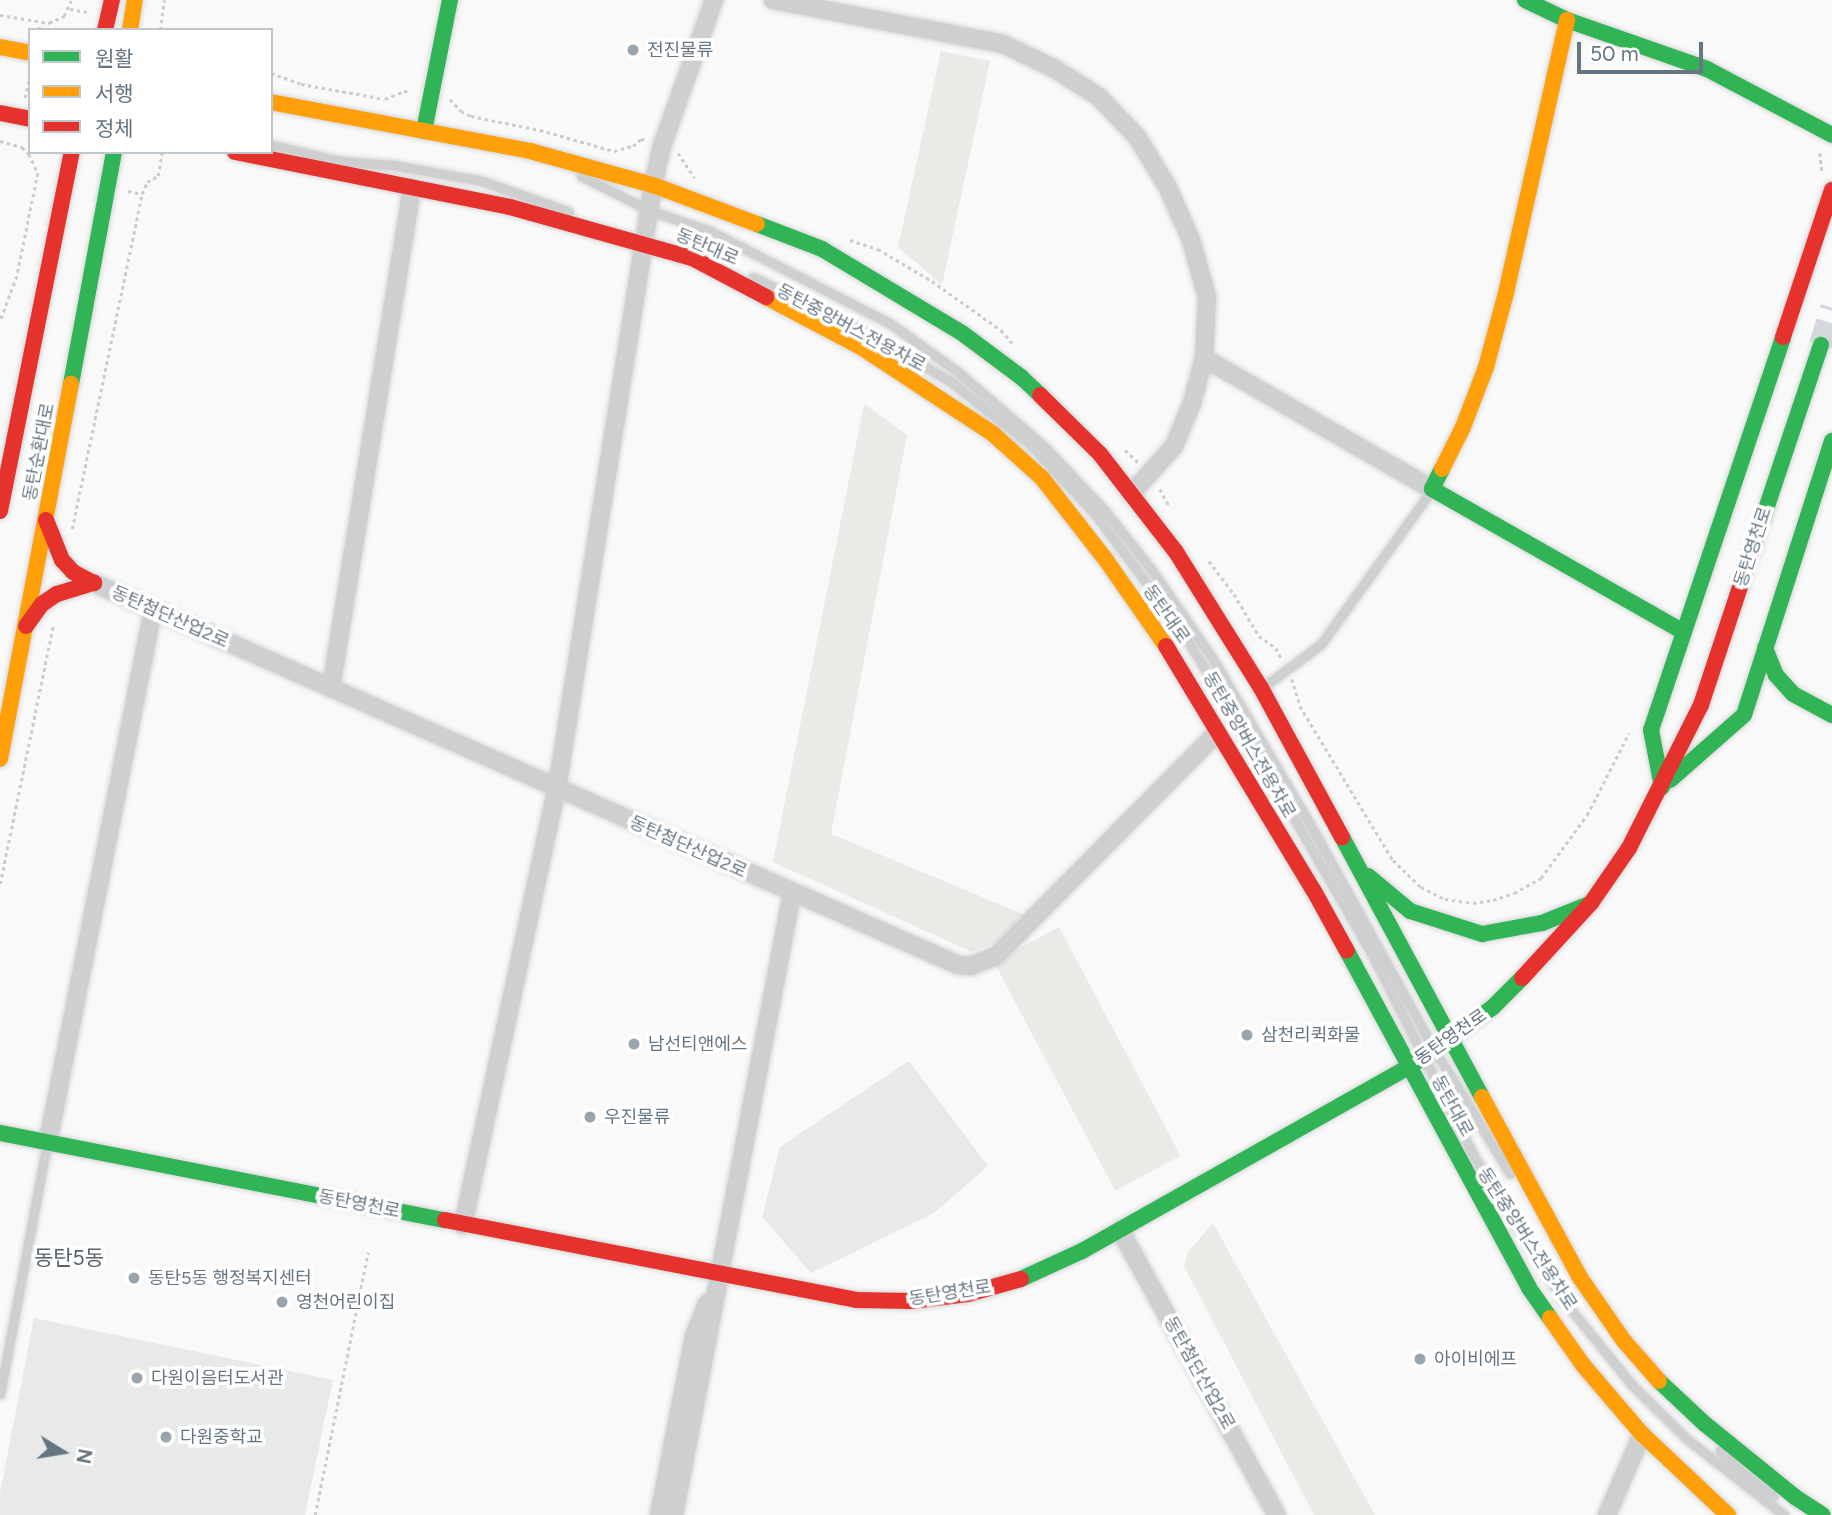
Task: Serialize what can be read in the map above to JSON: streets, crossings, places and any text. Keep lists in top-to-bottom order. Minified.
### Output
{"streets":{"street":["동탄대로","동탄순환대로","동탄영천로","동탄첨단산업2로"],"lane":["동탄중앙버스전용차로"]},"crossings":[["동탄대로","동탄영천로"],["동탄대로","동탄첨단산업2로"],["동탄중앙버스전용차로","동탄영천로"],["동탄영천로","동탄첨단산업2로"]],"districts":["동탄5동"],"places":["전진물류","삼천리퀵화물","남선티앤에스","우진물류","동탄5동 행정복지센터","영천어린이집","아이비에프","다원이음터도서관","다원중학교"],"legend":["원활","서행","정체"],"scale_bar":"50 m","north":"right"}
